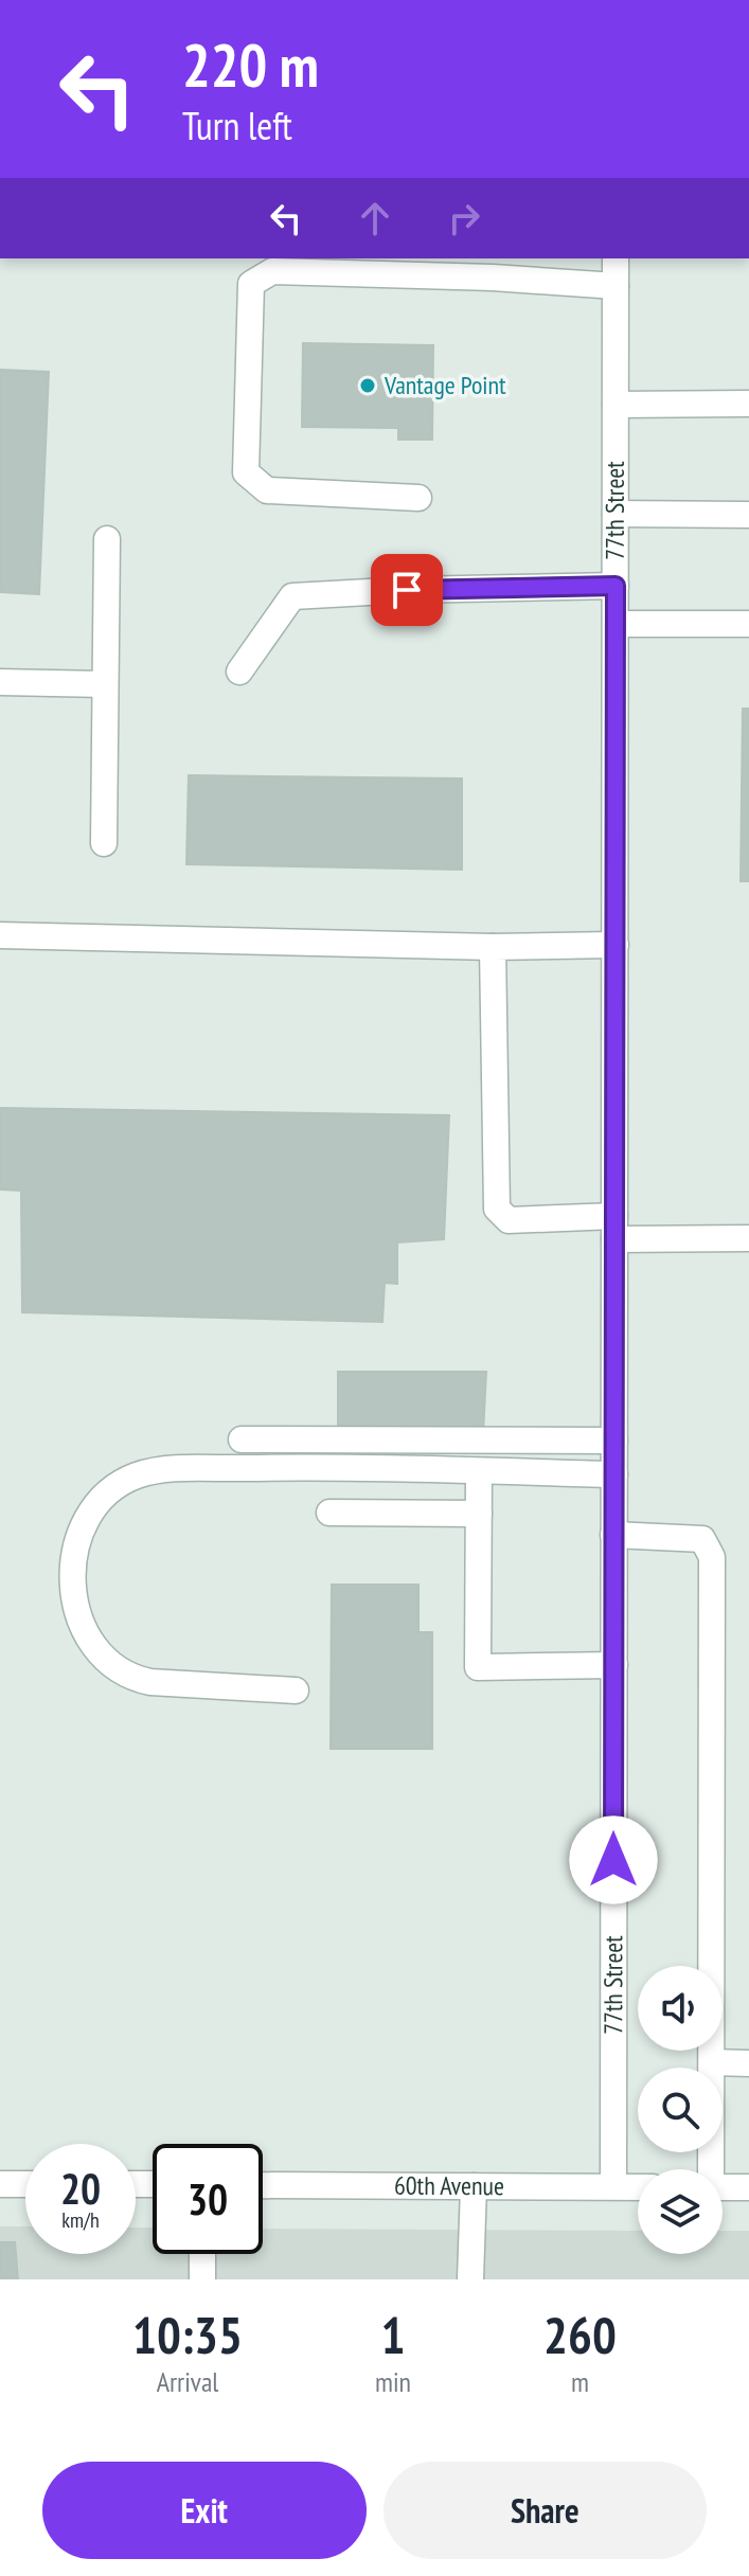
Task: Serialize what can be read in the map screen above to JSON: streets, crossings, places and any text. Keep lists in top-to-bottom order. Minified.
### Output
{"streets":{"street":["77th Street","60th Avenue"]},"crossings":[["77th Street","60th Avenue"]],"places":["Vantage Point"],"page":{"turn":["220 m","Turn left"],"speed":"20 km/h","limit":"30","eta":["10:35","Arrival","1","min","260","m"],"buttons":["Exit","Share"]}}
